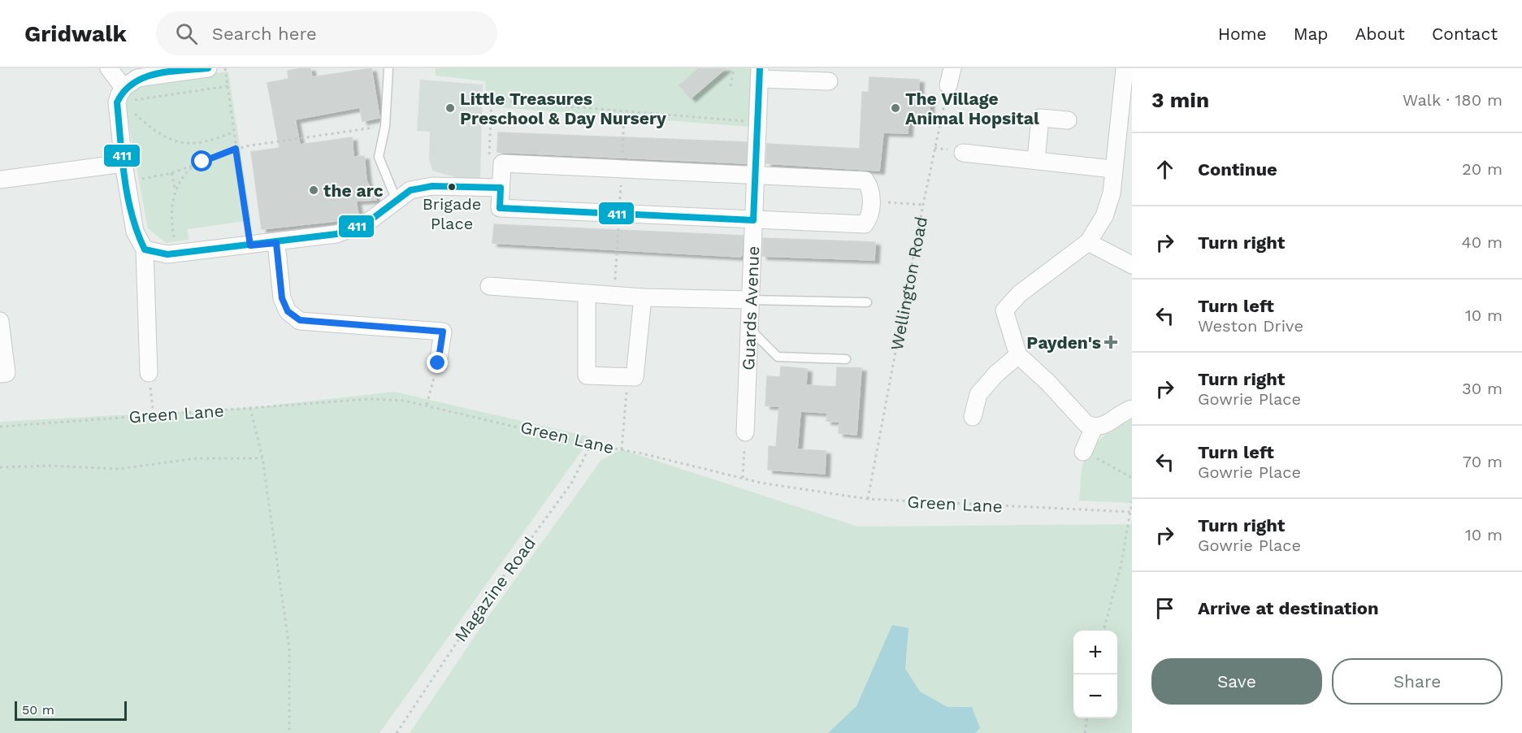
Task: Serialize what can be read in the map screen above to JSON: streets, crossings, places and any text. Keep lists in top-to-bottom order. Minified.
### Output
{"streets":{"street":["Guards Avenue"],"path":["Wellington Road","Green Lane","Magazine Road"]},"crossings":[["Wellington Road","Green Lane"],["Green Lane","Magazine Road"]],"places":{"other":["Little Treasures Preschool & Day Nursery","The Village Animal Hopsital","Brigade Place","the arc"],"health":["Payden's"]},"lines":["transit line 411"],"scale_bar":"50 m","page":{"header":"Gridwalk","search":"Search here","nav":["Home","Map","About","Contact"],"heading":["3 min","Walk · 180 m"],"list":[["Continue","20 m"],["Turn right","40 m"],["Turn left","Weston Drive","10 m"],["Turn right","Gowrie Place","30 m"],["Turn left","Gowrie Place","70 m"],["Turn right","Gowrie Place","10 m"],"Arrive at destination"],"map_buttons":["+","−"],"buttons":["Save","Share"],"scale":"50 m"}}
